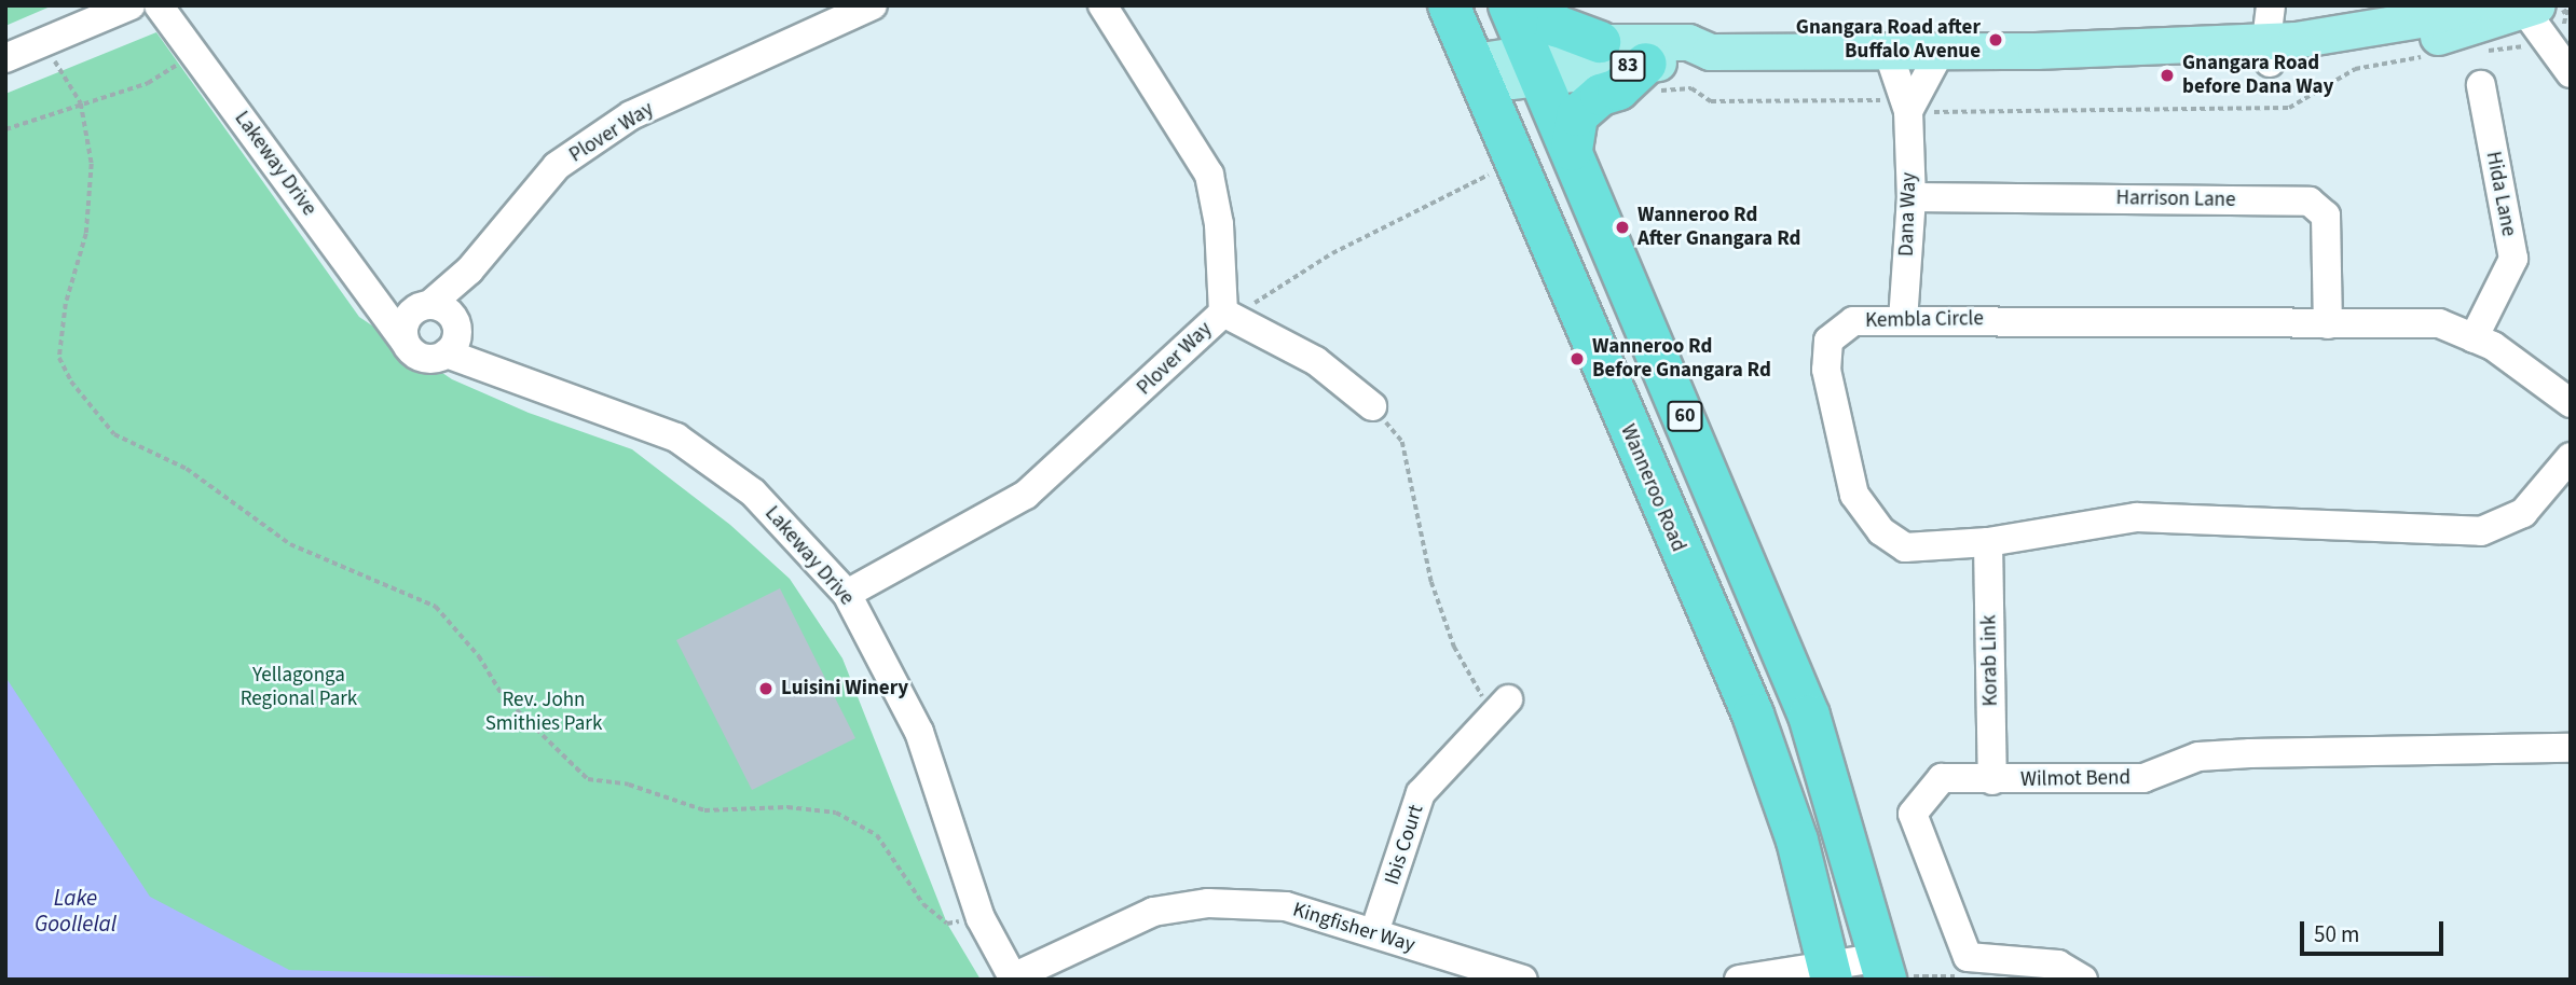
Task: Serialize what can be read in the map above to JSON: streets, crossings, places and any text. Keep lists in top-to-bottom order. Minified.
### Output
{"streets":{"highway":["83","60","Wanneroo Road"],"street":["Plover Way","Lakeway Drive","Hida Lane","Harrison Lane","Dana Way","Kembla Circle","Korab Link","Wilmot Bend","Ibis Court","Kingfisher Way"]},"crossings":[["83","Dana Way"],["83","60"],["83","Wanneroo Road"],["Plover Way","Lakeway Drive"],["Lakeway Drive","Kingfisher Way"],["Hida Lane","Kembla Circle"],["Harrison Lane","Dana Way"],["Harrison Lane","Kembla Circle"],["Dana Way","Kembla Circle"],["Kembla Circle","Korab Link"],["Korab Link","Wilmot Bend"],["Ibis Court","Kingfisher Way"]],"water":["Lake Goollelal"],"parks":["Yellagonga Regional Park","Rev. John Smithies Park"],"places":["Gnangara Road after Buffalo Avenue","Gnangara Road before Dana Way","Wanneroo Rd After Gnangara Rd","Wanneroo Rd Before Gnangara Rd","Luisini Winery"],"scale_bar":"50 m"}
